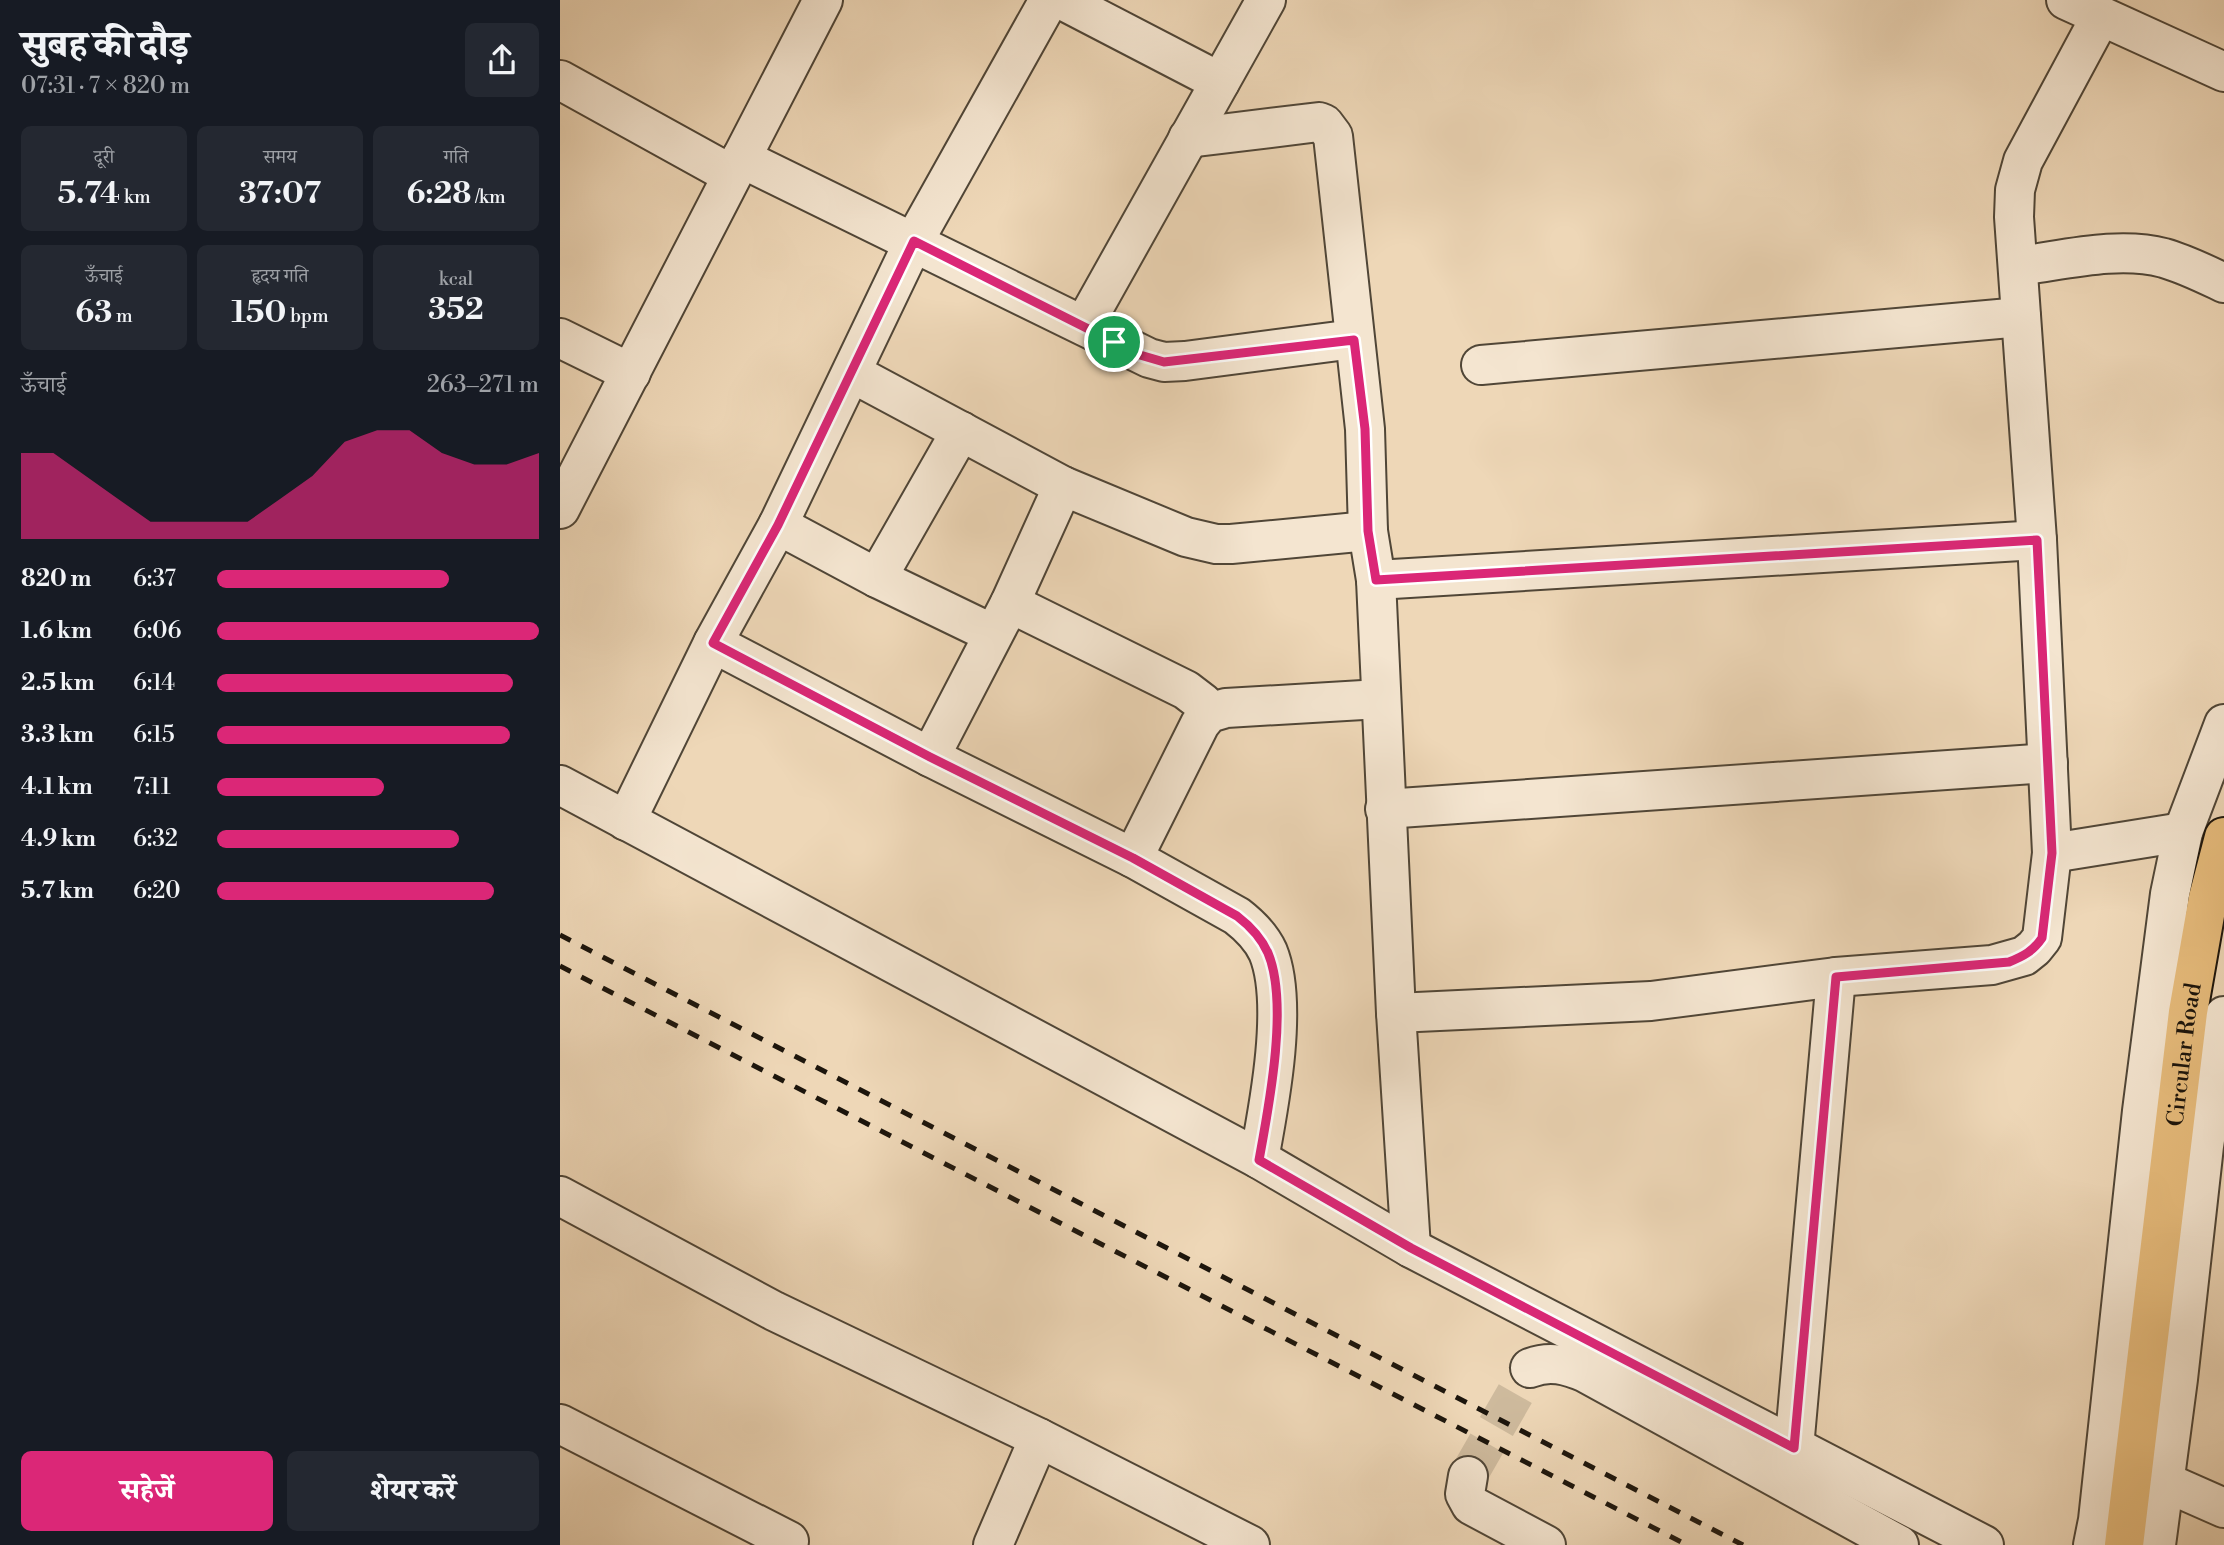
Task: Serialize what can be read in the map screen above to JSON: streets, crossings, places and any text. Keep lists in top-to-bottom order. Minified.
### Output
{"streets":{"main road":["Circular Road"]},"page":{"heading":["सुबह की दौड़","07:31 · 7 × 820 m"],"stats":[["दूरी","5.74 km"],["समय","37:07"],["गति","6:28 /km"],["ऊँचाई","63 m"],["हृदय गति","150 bpm"],["kcal","352"]],"chart":["ऊँचाई","263–271 m"],"list":[{"name":"820 m","note":"6:37"},{"name":"1.6 km","note":"6:06"},{"name":"2.5 km","note":"6:14"},{"name":"3.3 km","note":"6:15"},{"name":"4.1 km","note":"7:11"},{"name":"4.9 km","note":"6:32"},{"name":"5.7 km","note":"6:20"}],"buttons":["सहेजें","शेयर करें"]}}
